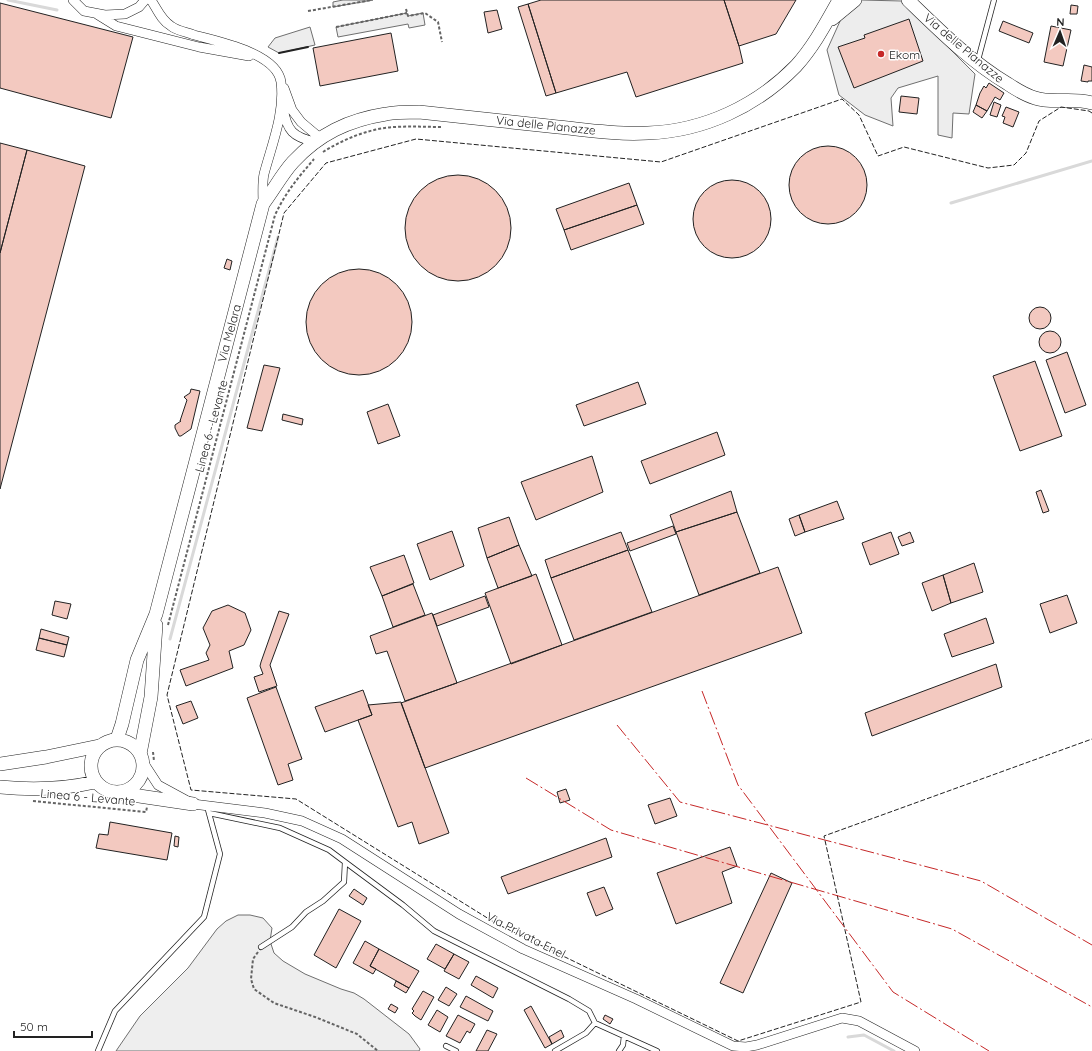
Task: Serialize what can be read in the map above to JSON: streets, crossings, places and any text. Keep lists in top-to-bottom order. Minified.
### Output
{"streets":{"street":["Via delle Pianazze","Via Melara","Via Privata Enel"],"path":["Linea 6 - Levante"]},"crossings":[["Via delle Pianazze","Via Melara"]],"places":["Ekom"],"scale_bar":"50 m","north":"top"}
